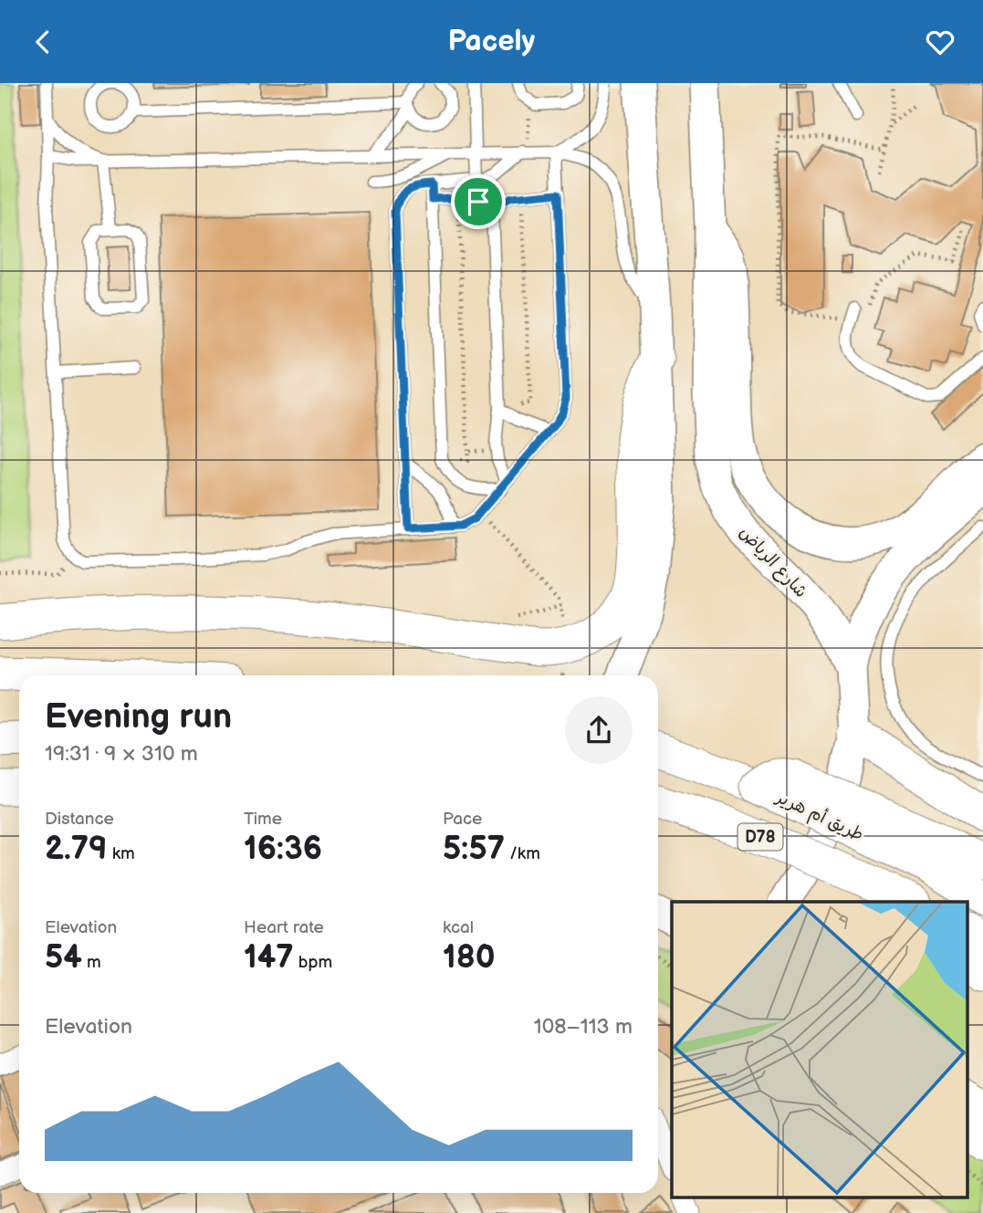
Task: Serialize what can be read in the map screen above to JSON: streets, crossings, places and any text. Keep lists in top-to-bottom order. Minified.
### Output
{"streets":{"main road":["شارع الرياض","طريق أم هرير","D78"]},"page":{"header":"Pacely","heading":["Evening run","19:31 · 9 × 310 m"],"stats":[["Distance","2.79 km"],["Time","16:36"],["Pace","5:57 /km"],["Elevation","54 m"],["Heart rate","147 bpm"],["kcal","180"]],"chart":["Elevation","108–113 m"]}}
